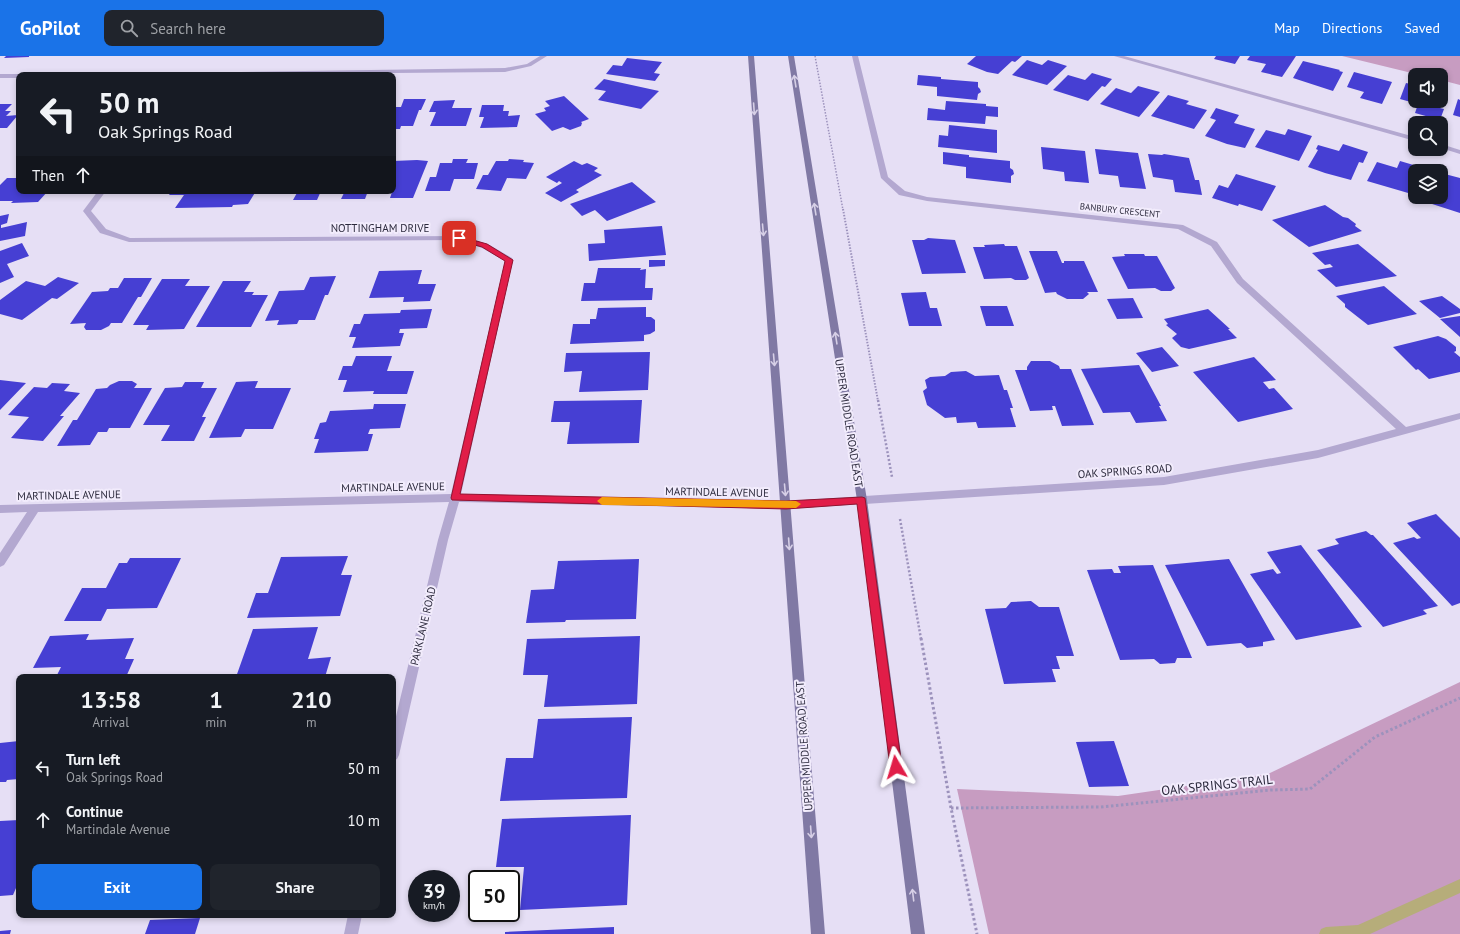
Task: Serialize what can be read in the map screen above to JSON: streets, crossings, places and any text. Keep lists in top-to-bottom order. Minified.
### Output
{"streets":{"main road":["UPPER MIDDLE ROAD EAST"],"street":["BANBURY CRESCENT","NOTTINGHAM DRIVE","OAK SPRINGS ROAD","MARTINDALE AVENUE","PARKLANE ROAD"],"path":["OAK SPRINGS TRAIL"]},"crossings":[["BANBURY CRESCENT","OAK SPRINGS ROAD"],["NOTTINGHAM DRIVE","MARTINDALE AVENUE"],["NOTTINGHAM DRIVE","PARKLANE ROAD"],["UPPER MIDDLE ROAD EAST","OAK SPRINGS ROAD"],["UPPER MIDDLE ROAD EAST","MARTINDALE AVENUE"],["OAK SPRINGS ROAD","MARTINDALE AVENUE"],["MARTINDALE AVENUE","PARKLANE ROAD"]],"page":{"header":"GoPilot","search":"Search here","nav":["Map","Directions","Saved"],"turn":["50 m","Oak Springs Road"],"then":"Then","eta":["13:58","Arrival","1","min","210","m"],"list":[{"name":"Turn left","note":"Oak Springs Road","value":"50 m"},{"name":"Continue","note":"Martindale Avenue","value":"10 m"}],"buttons":["Exit","Share"],"speed":"39 km/h","limit":"50"}}
